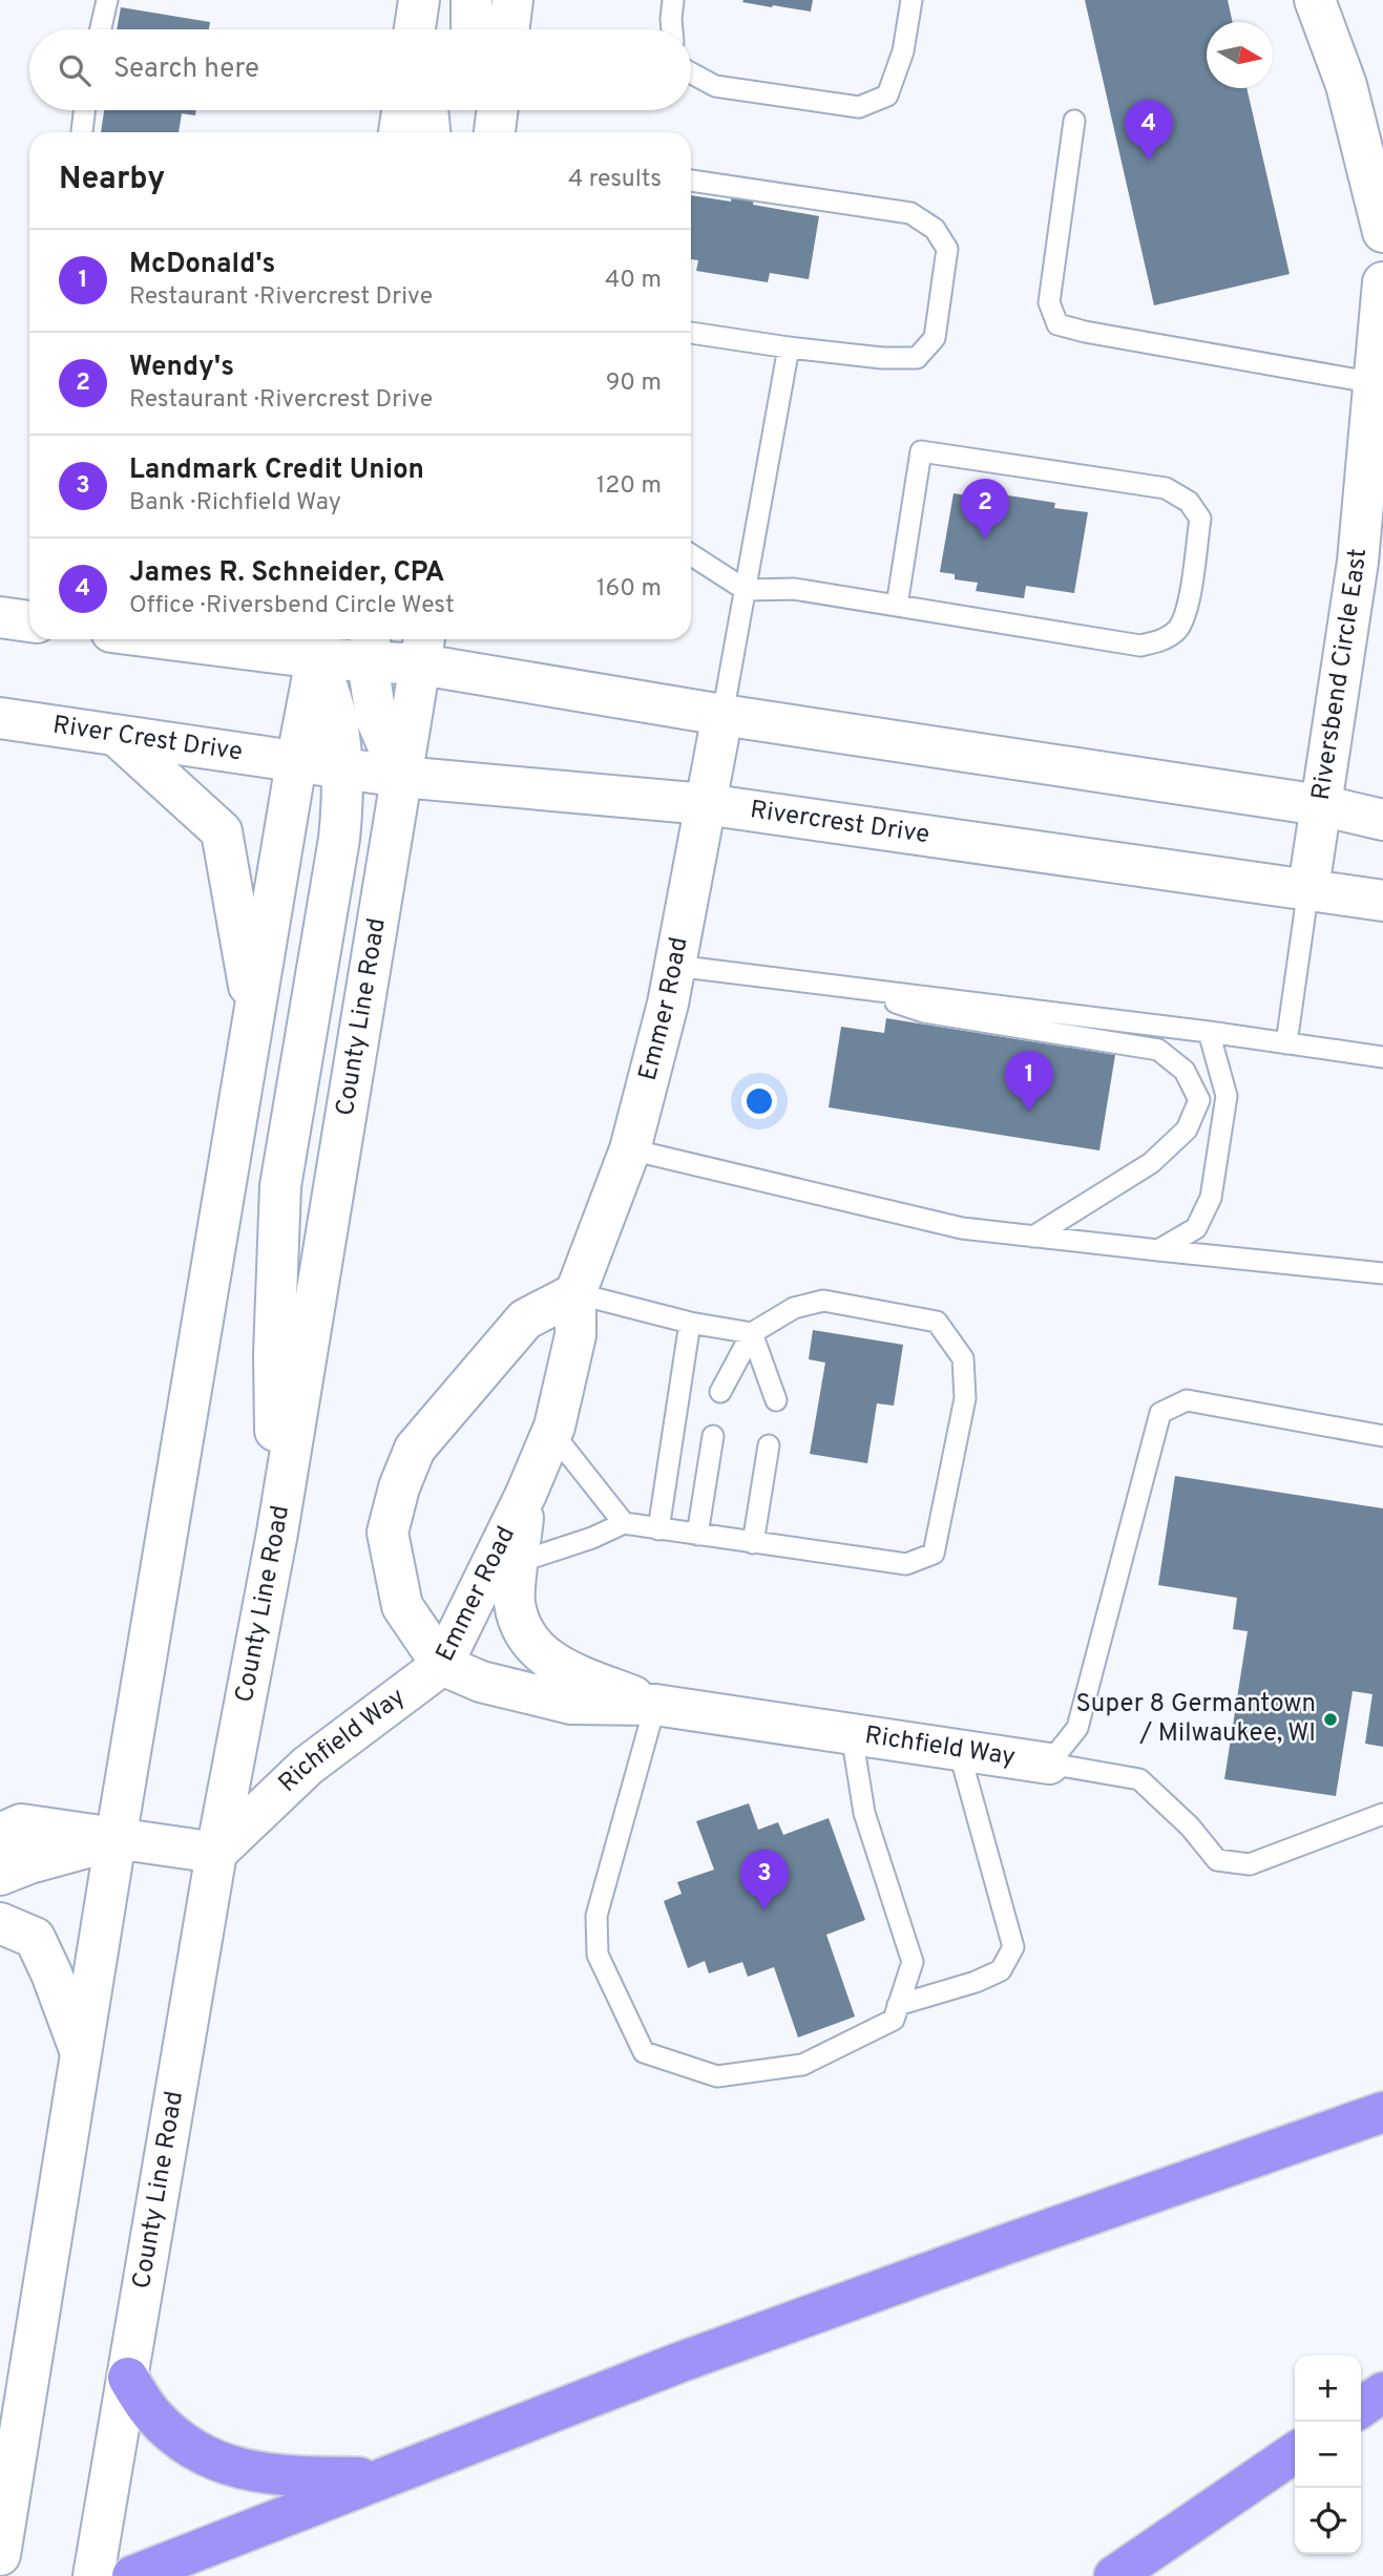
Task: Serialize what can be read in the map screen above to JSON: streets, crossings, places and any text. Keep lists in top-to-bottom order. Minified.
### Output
{"streets":{"street":["Riversbend Circle East","River Crest Drive","Rivercrest Drive","Emmer Road","County Line Road","Richfield Way"]},"crossings":[["Riversbend Circle East","Rivercrest Drive"],["River Crest Drive","Rivercrest Drive"],["Rivercrest Drive","Emmer Road"],["Rivercrest Drive","County Line Road"],["Emmer Road","Richfield Way"],["County Line Road","Richfield Way"]],"places":["Super 8 Germantown / Milwaukee, WI"],"north":"right","page":{"search":"Search here","pins":["4","2","1","3"],"heading":["Nearby","4 results"],"list":[{"mark":"1","name":"McDonald's","note":"Restaurant · Rivercrest Drive","value":"40 m"},{"mark":"2","name":"Wendy's","note":"Restaurant · Rivercrest Drive","value":"90 m"},{"mark":"3","name":"Landmark Credit Union","note":"Bank · Richfield Way","value":"120 m"},{"mark":"4","name":"James R. Schneider, CPA","note":"Office · Riversbend Circle West","value":"160 m"}],"map_buttons":["+","−"]}}
